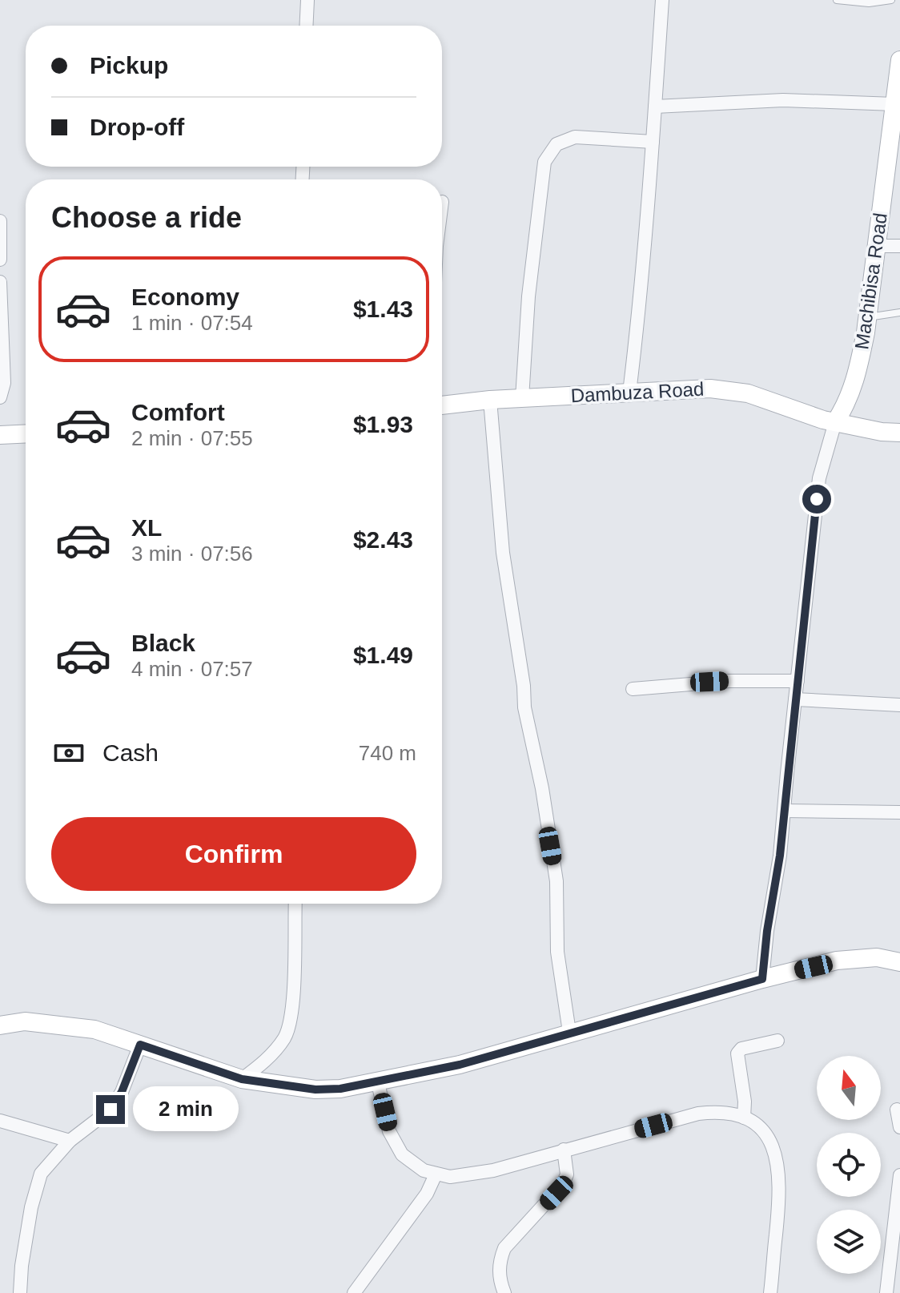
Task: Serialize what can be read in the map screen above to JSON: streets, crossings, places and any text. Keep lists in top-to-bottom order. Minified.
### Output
{"streets":{"street":["Machibisa Road","Dambuza Road"]},"crossings":[["Machibisa Road","Dambuza Road"]],"north":"top","page":{"banner":["Pickup","Drop-off"],"heading":"Choose a ride","list":[{"name":"Economy","note":"1 min · 07:54","value":"$1.43"},{"name":"Comfort","note":"2 min · 07:55","value":"$1.93"},{"name":"XL","note":"3 min · 07:56","value":"$2.43"},{"name":"Black","note":"4 min · 07:57","value":"$1.49"}],"pay":["Cash","740 m"],"buttons":"Confirm","bubble":"2 min"}}
